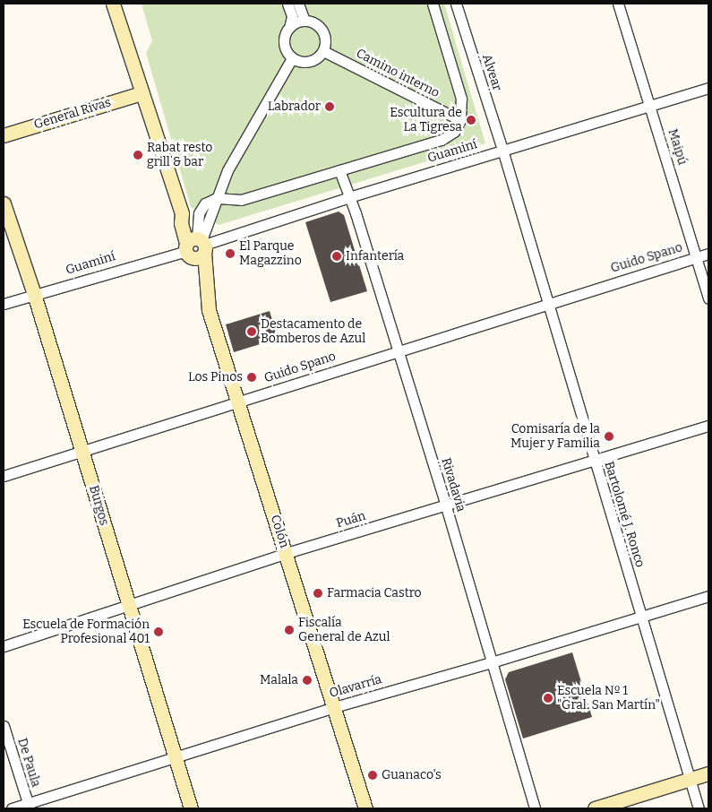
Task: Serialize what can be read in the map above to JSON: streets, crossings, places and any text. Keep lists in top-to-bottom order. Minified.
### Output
{"streets":{"main road":["General Rivas","Burgos","Colón"],"street":["Alvear","Camino interno","Maipú","Guaminí","Guido Spano","Rivadavia","Bartolomé J. Ronco","Puán","Olavarría","De Paula"]},"crossings":[["Alvear","Guaminí"],["Alvear","Bartolomé J. Ronco"],["Maipú","Guaminí"],["Maipú","Guido Spano"],["Guaminí","Rivadavia"],["Guaminí","Burgos"],["Guaminí","Bartolomé J. Ronco"],["Guaminí","Colón"],["Guido Spano","Rivadavia"],["Guido Spano","Burgos"],["Guido Spano","Bartolomé J. Ronco"],["Guido Spano","Colón"],["Rivadavia","Puán"],["Rivadavia","Olavarría"],["Burgos","Puán"],["Burgos","Olavarría"],["Bartolomé J. Ronco","Puán"],["Bartolomé J. Ronco","Olavarría"],["Puán","Colón"],["Colón","Olavarría"],["Olavarría","De Paula"]],"places":["Labrador","Escultura de La Tigresa","Rabat resto grill & bar","El Parque Magazzino","Infantería","Destacamento de Bomberos de Azul","Los Pinos","Comisaría de la Mujer y Familia","Farmacia Castro","Fiscalía General de Azul","Escuela de Formación Profesional 401","Malala","Escuela Nº 1 \"Gral. San Martín\"","Guanaco's"]}
